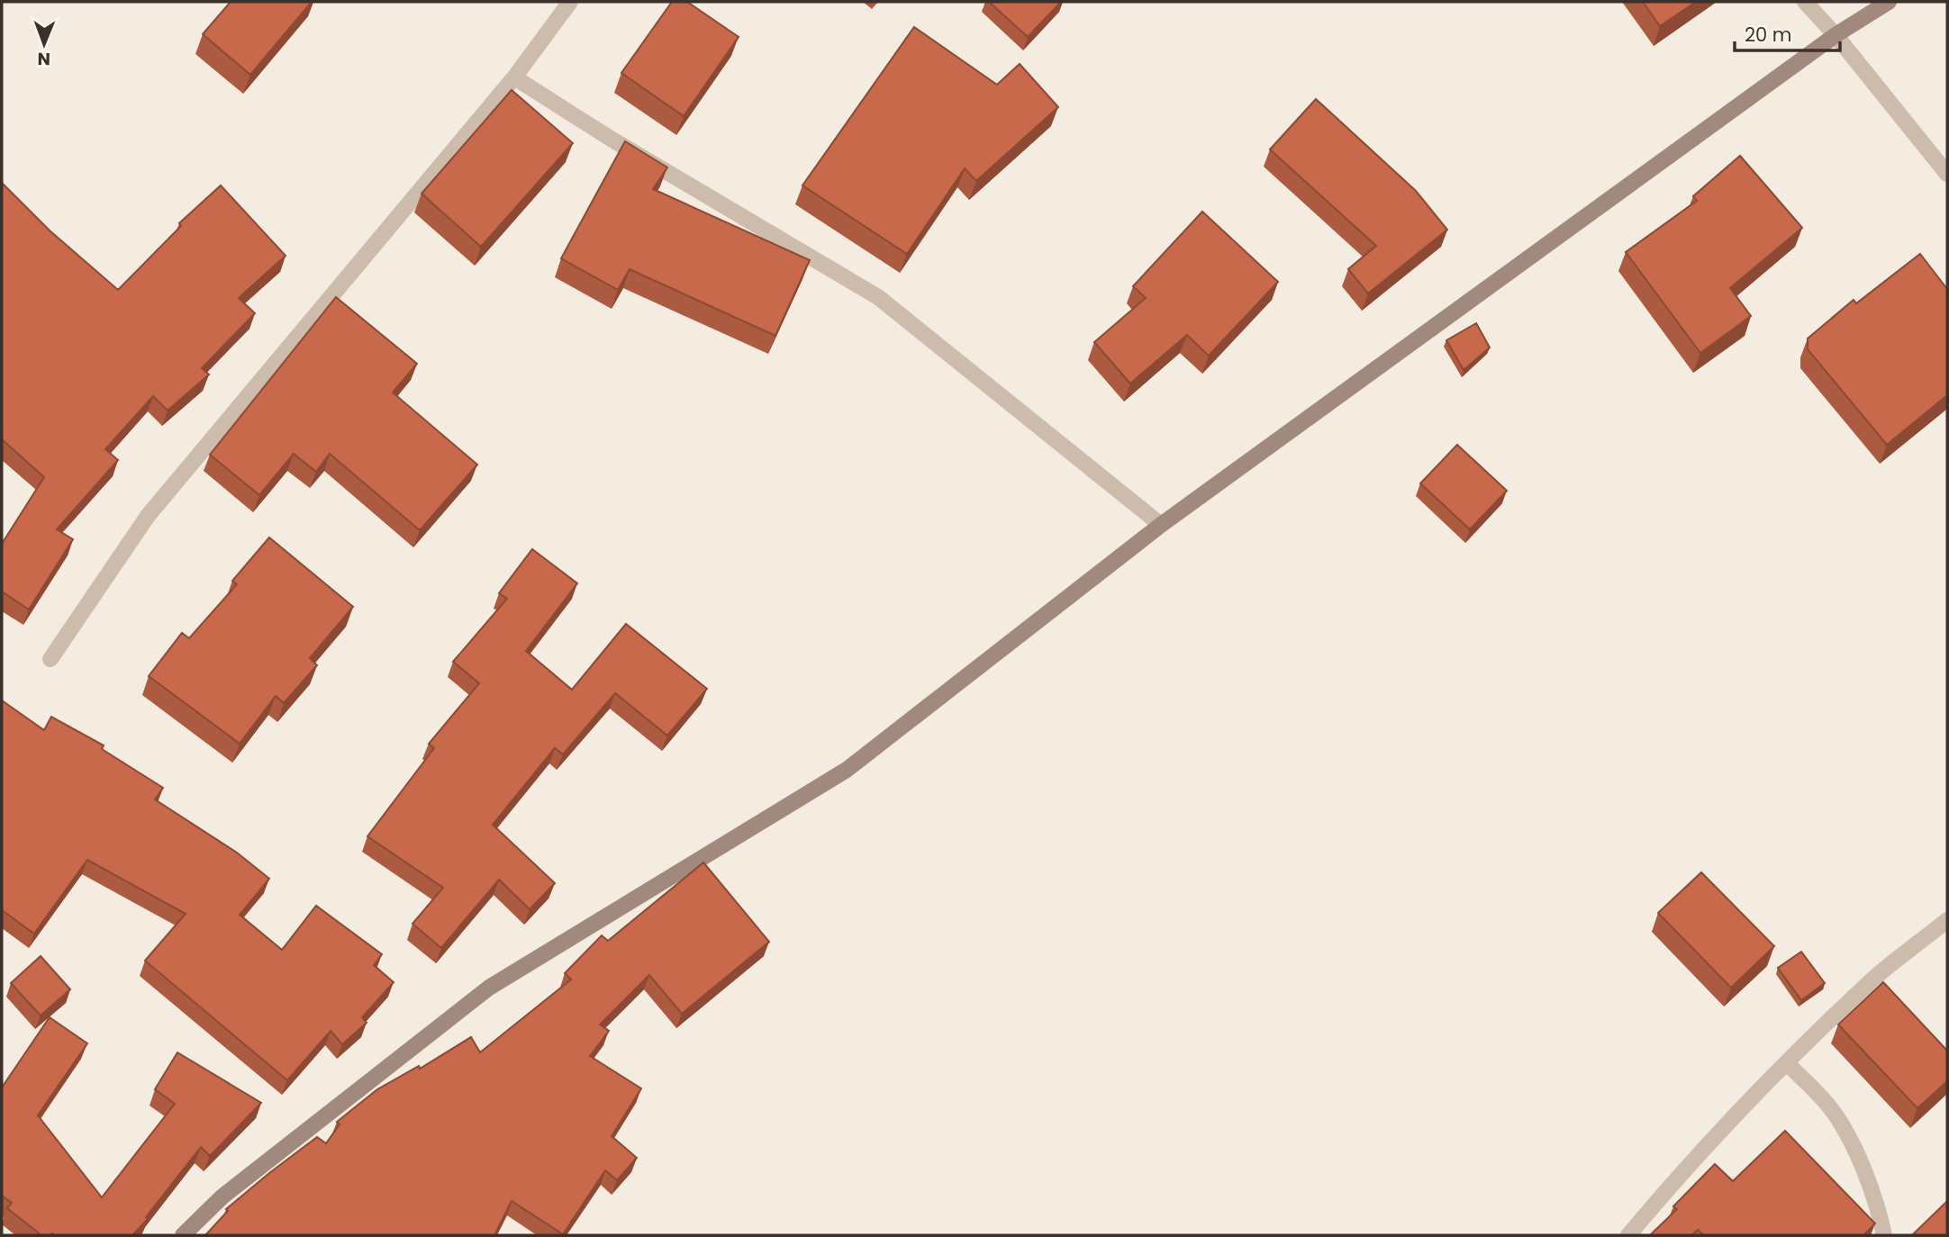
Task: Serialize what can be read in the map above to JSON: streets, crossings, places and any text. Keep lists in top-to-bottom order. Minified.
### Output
{"scale_bar":"20 m","north":"bottom"}
